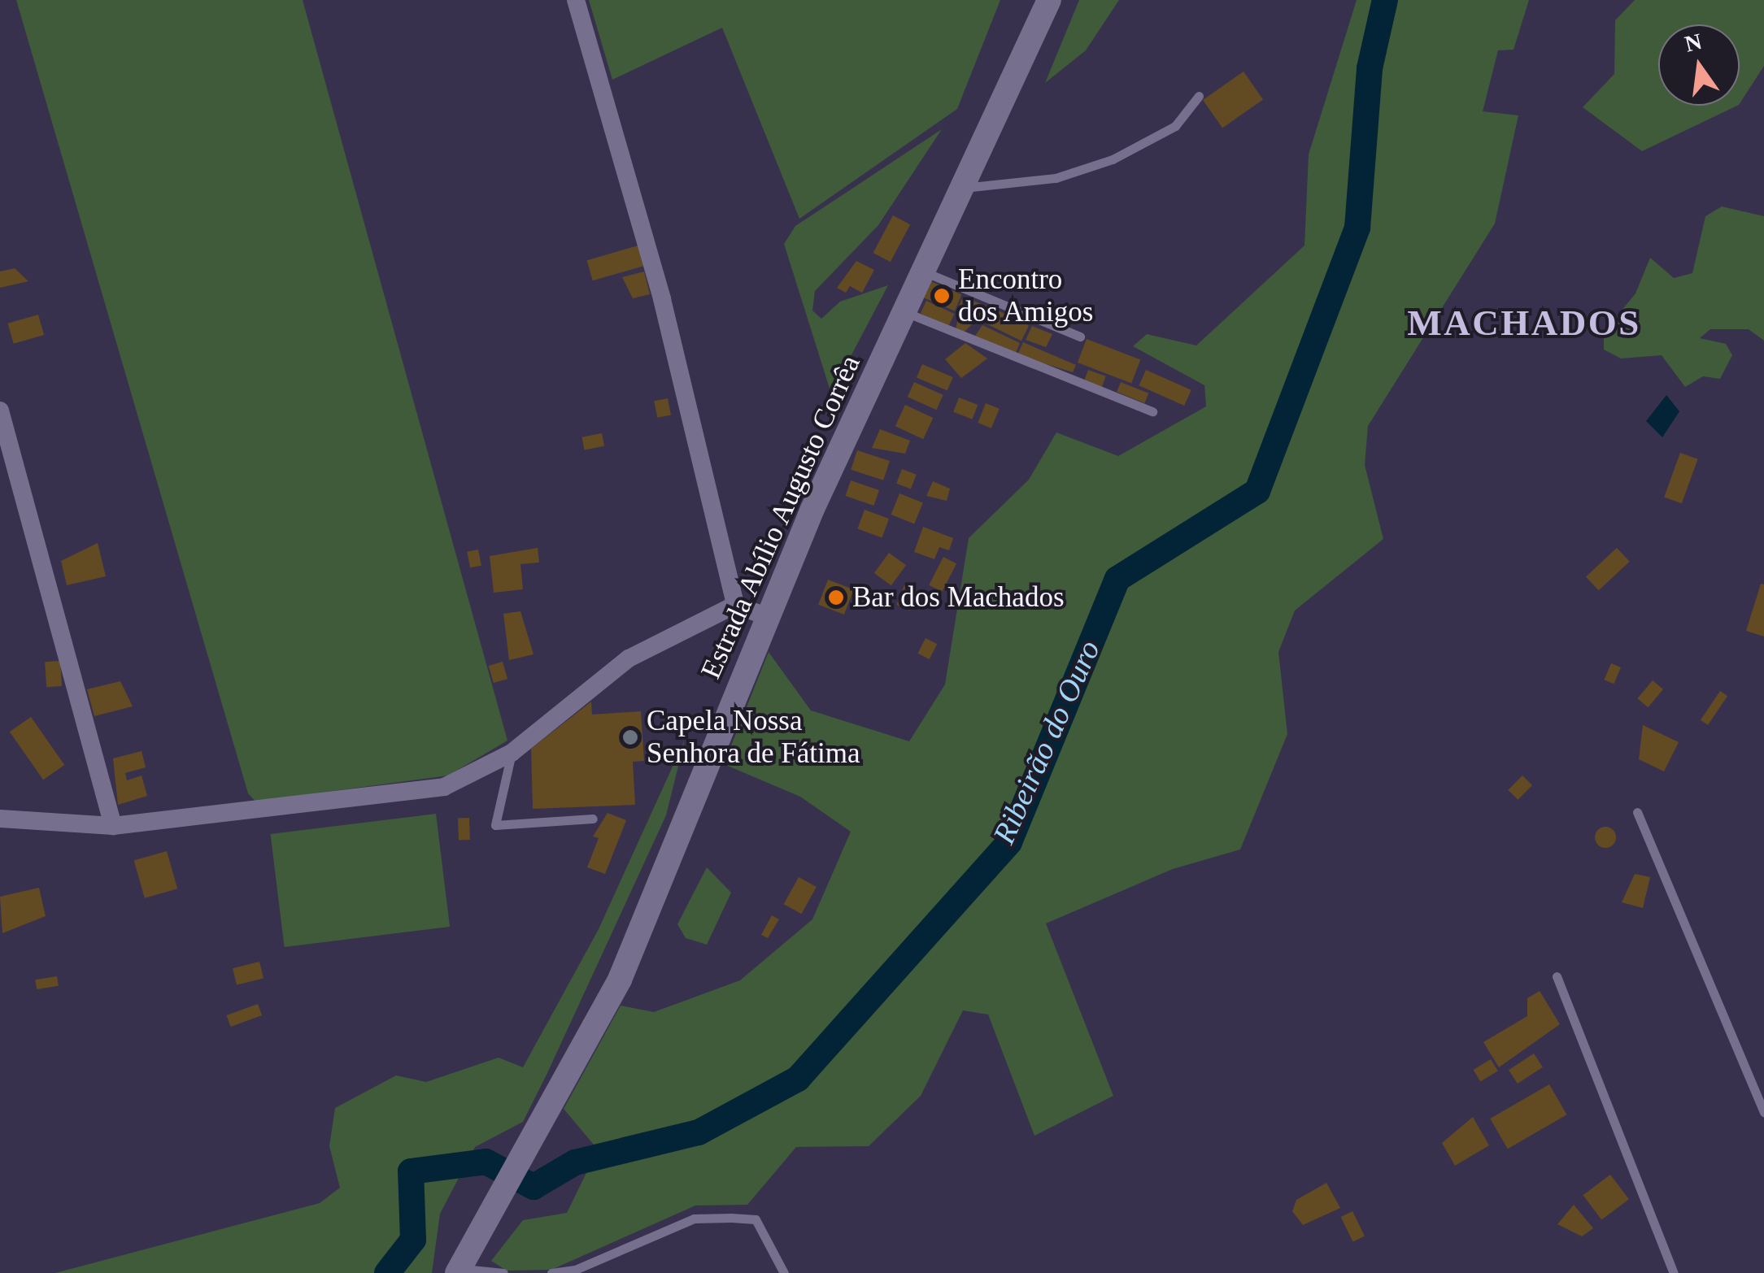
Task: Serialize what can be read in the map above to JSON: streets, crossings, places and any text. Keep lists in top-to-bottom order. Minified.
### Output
{"streets":{"main road":["Estrada Abílio Augusto Corrêa"]},"districts":["MACHADOS"],"water":["Ribeirão do Ouro"],"places":["Encontro dos Amigos","Bar dos Machados","Capela Nossa Senhora de Fátima"],"north":"top"}
